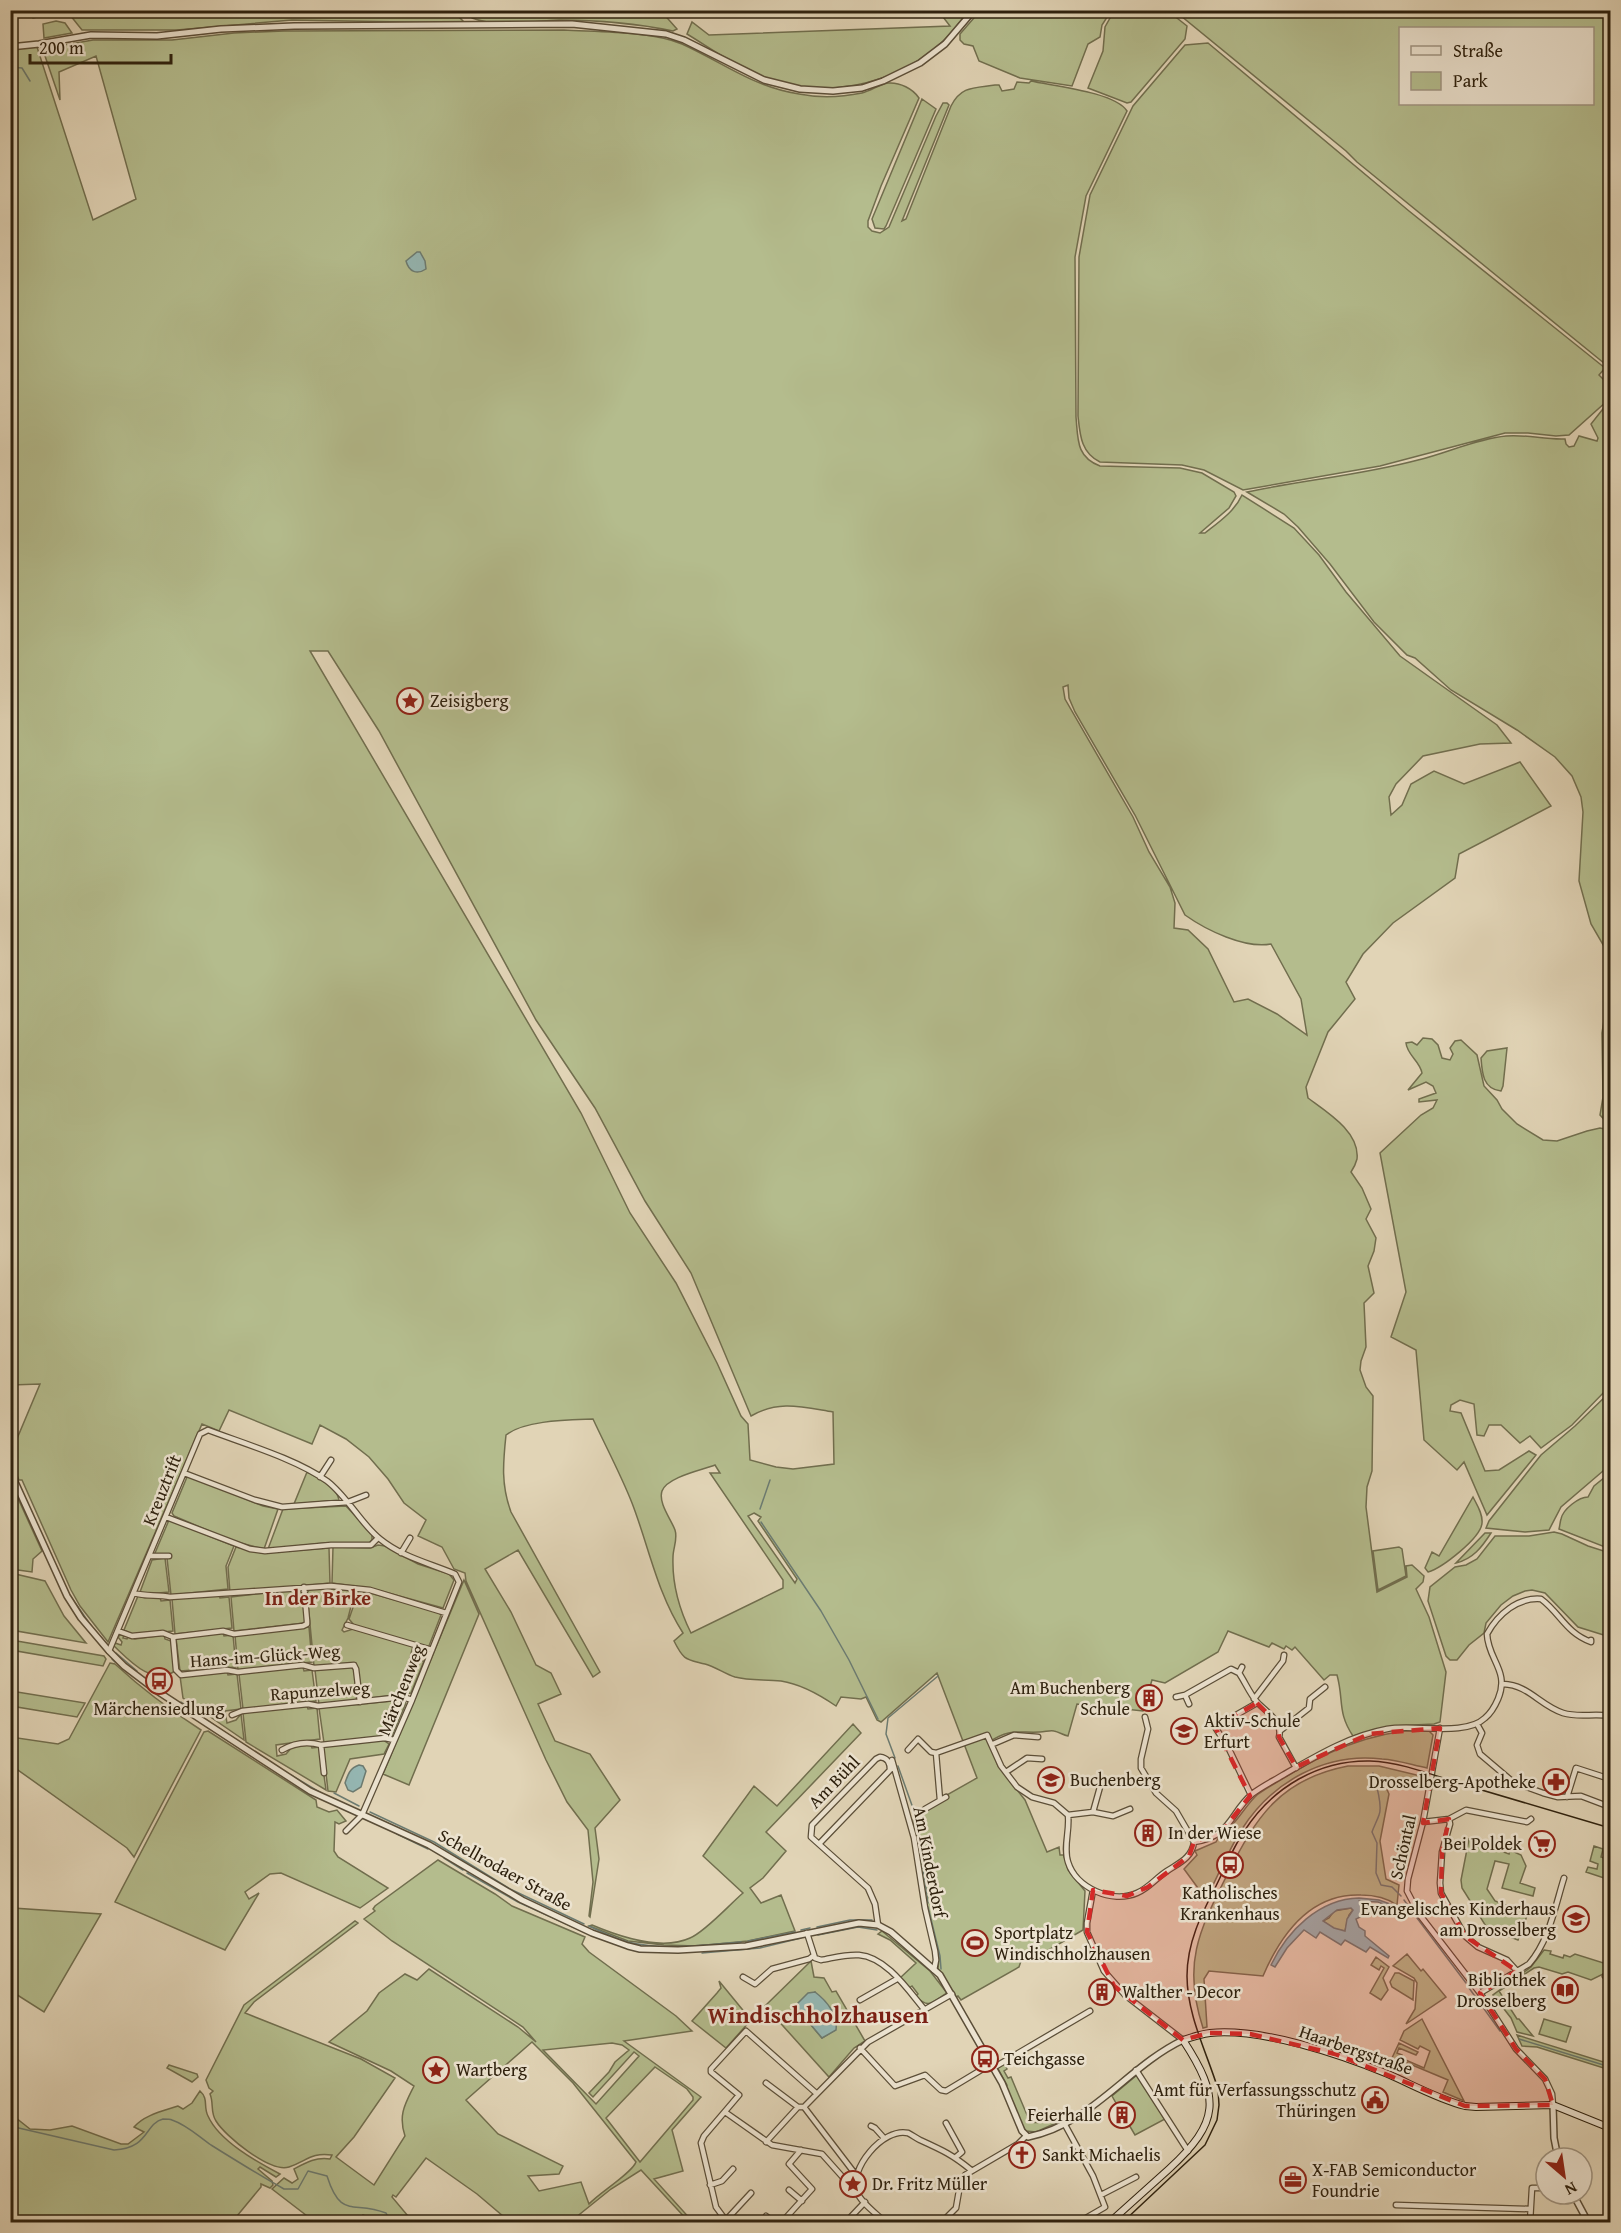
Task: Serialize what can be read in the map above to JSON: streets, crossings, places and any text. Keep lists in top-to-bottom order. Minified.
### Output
{"streets":{"main road":["Haarbergstraße"],"street":["Kreuztrift","Hans-im-Glück-Weg","Märchenweg","Rapunzelweg","Am Bühl","Schöntal","Am Kinderdorf","Schellrodaer Straße"]},"crossings":[["Kreuztrift","Schellrodaer Straße"],["Hans-im-Glück-Weg","Rapunzelweg"],["Märchenweg","Rapunzelweg"],["Märchenweg","Schellrodaer Straße"],["Am Bühl","Am Kinderdorf"],["Schöntal","Haarbergstraße"]],"districts":["In der Birke","Windischholzhausen"],"places":{"place":["Zeisigberg","Wartberg","Dr. Fritz Müller"],"bus stop":["Märchensiedlung","Katholisches Krankenhaus","Teichgasse"],"building":["Am Buchenberg Schule","In der Wiese","Walther - Decor","Feierhalle"],"school or university":["Aktiv-Schule Erfurt","Buchenberg","Evangelisches Kinderhaus am Drosselberg"],"pharmacy":["Drosselberg-Apotheke"],"supermarket":["Bei Poldek"],"sports":["Sportplatz Windischholzhausen"],"library":["Bibliothek Drosselberg"],"public building":["Amt für Verfassungsschutz Thüringen"],"church":["Sankt Michaelis"],"office":["X-FAB Semiconductor Foundrie"]},"legend":["Straße","Park"],"scale_bar":"200 m","north":"bottom right"}
